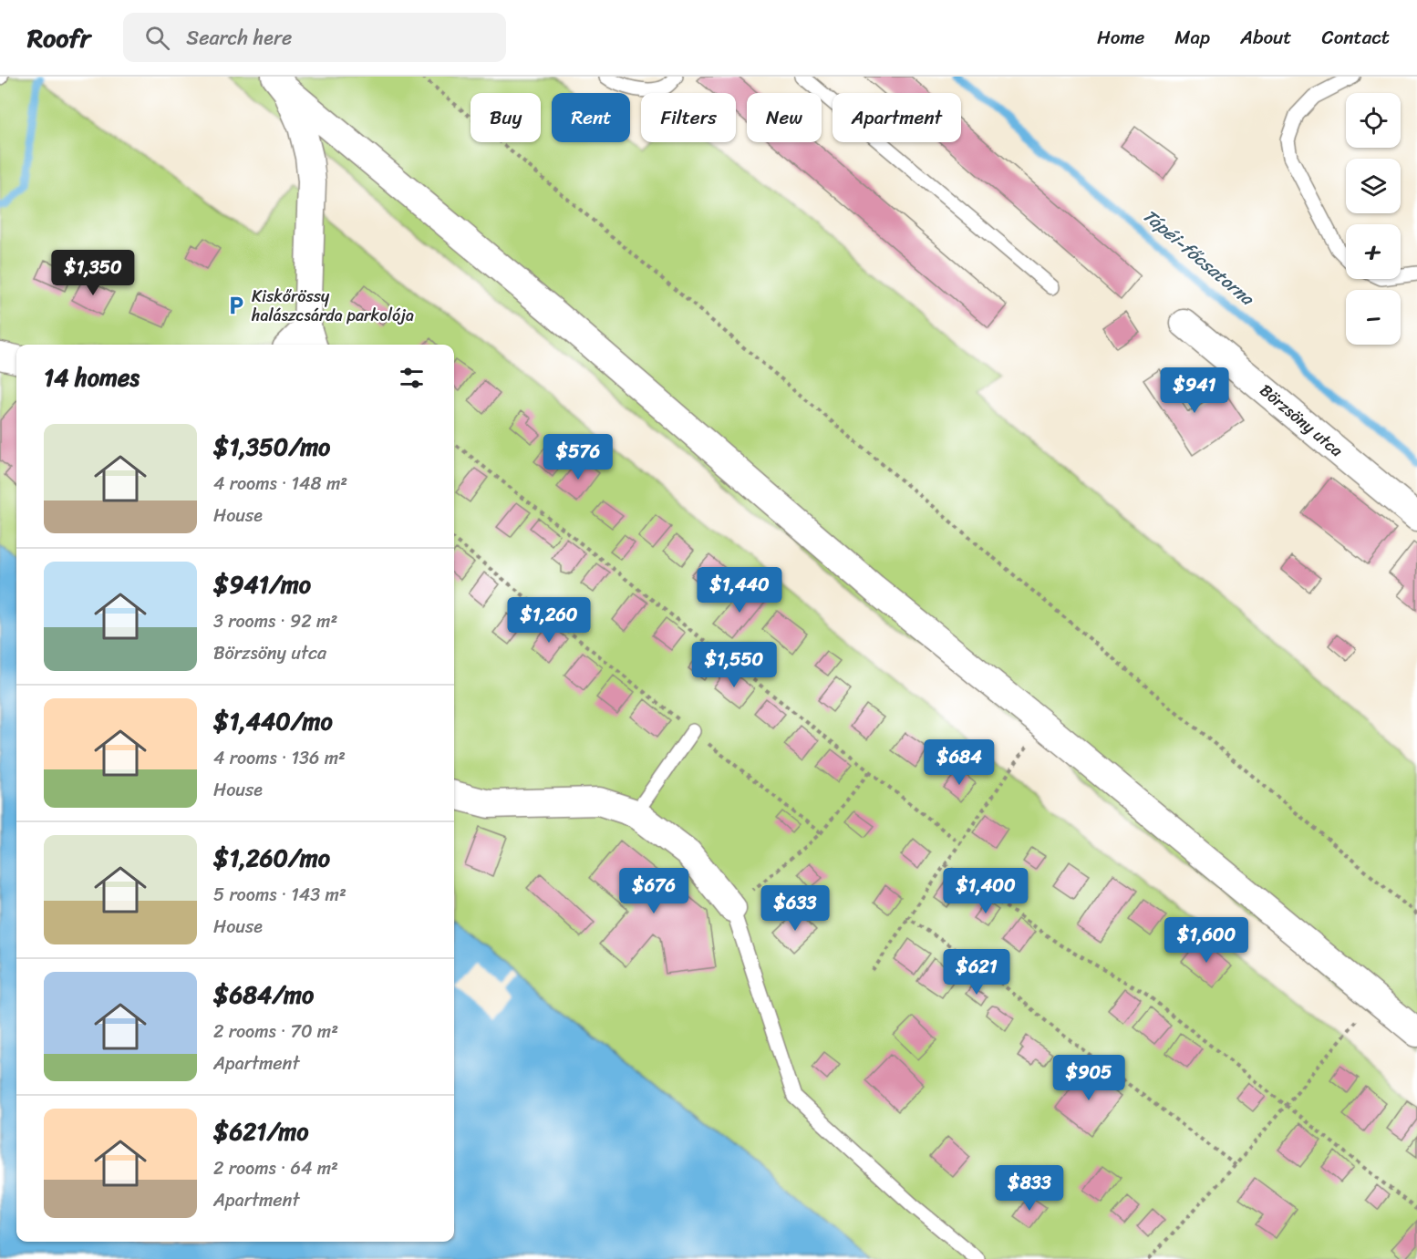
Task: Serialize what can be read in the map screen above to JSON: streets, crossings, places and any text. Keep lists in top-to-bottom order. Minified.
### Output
{"streets":{"street":["Börzsöny utca"]},"water":["Tápéi-főcsatorna"],"places":{"parking":["Kiskőrössy halászcsárda parkolója"]},"page":{"header":"Roofr","search":"Search here","nav":["Home","Map","About","Contact"],"map_buttons":["+","−"],"chip":["Buy","Rent","Filters","New","Apartment"],"price":["$1,350","$941","$576","$1,440","$1,260","$1,550","$684","$676","$1,400","$633","$1,600","$621","$905","$833"],"heading":"14 homes","list":[{"name":"$1,350/mo","note":"4 rooms · 148 m² · House"},{"name":"$941/mo","note":"3 rooms · 92 m² · Börzsöny utca"},{"name":"$1,440/mo","note":"4 rooms · 136 m² · House"},{"name":"$1,260/mo","note":"5 rooms · 143 m² · House"},{"name":"$684/mo","note":"2 rooms · 70 m² · Apartment"},{"name":"$621/mo","note":"2 rooms · 64 m² · Apartment"}]}}
